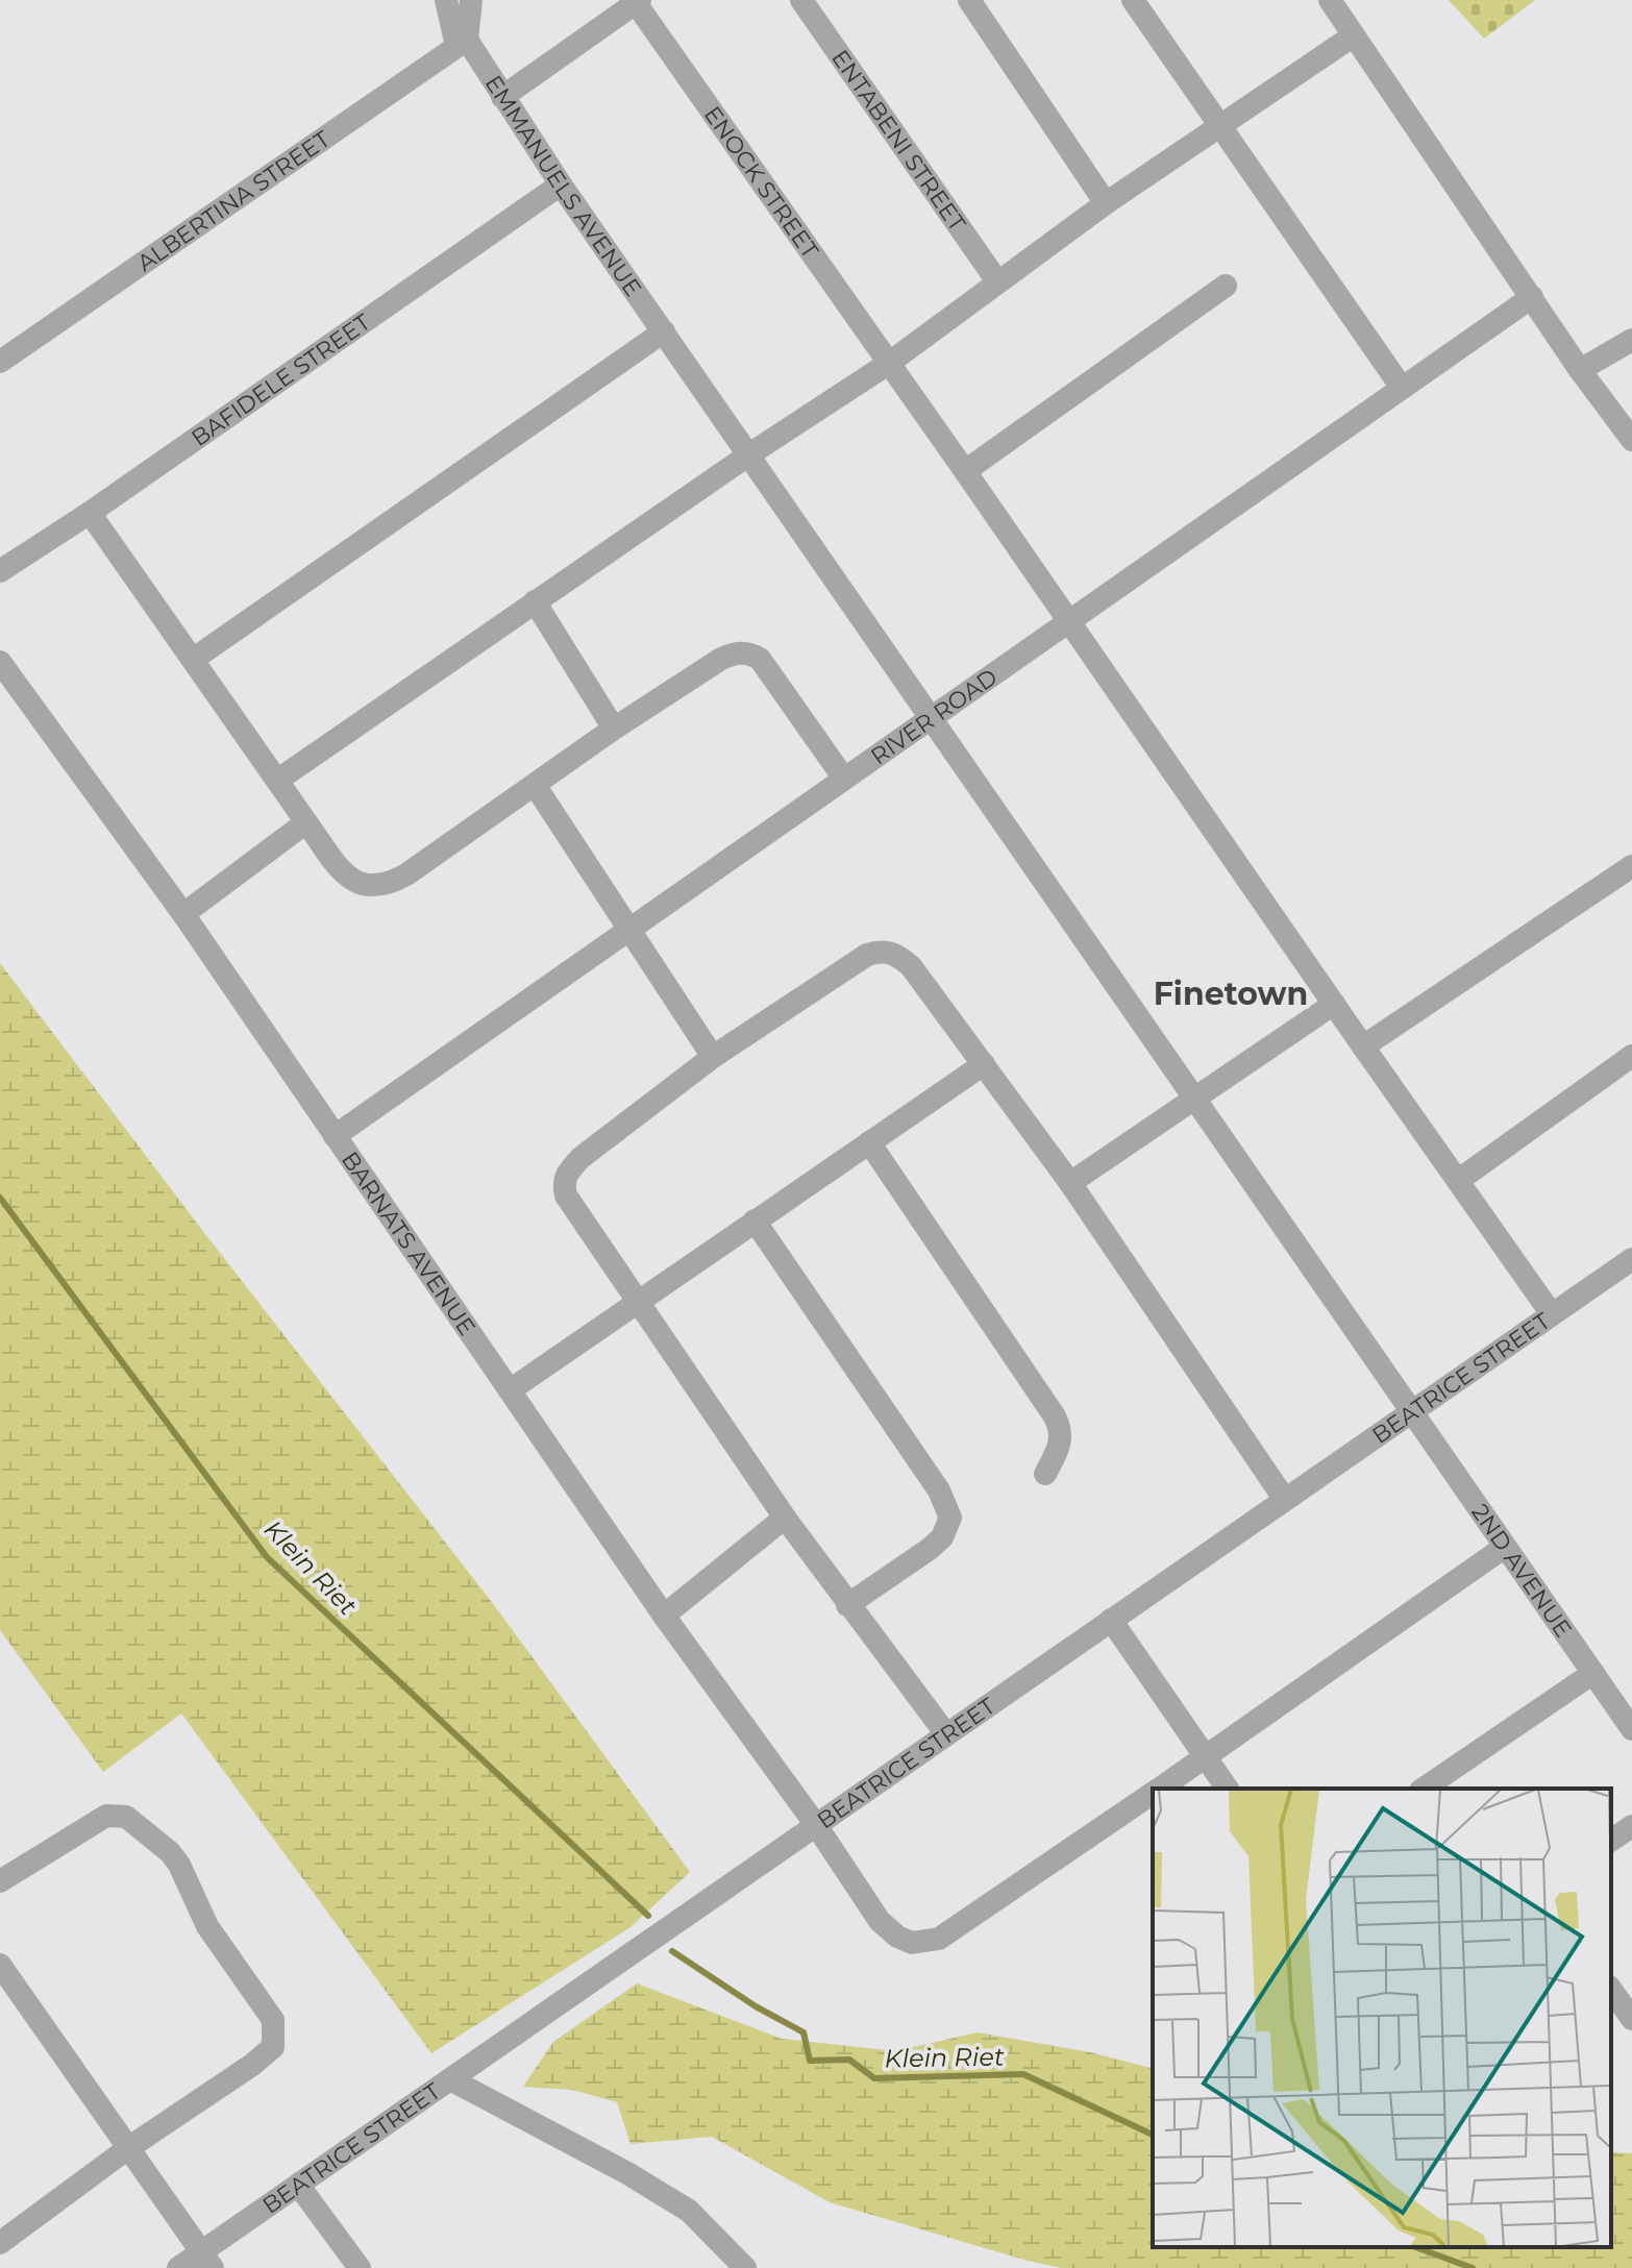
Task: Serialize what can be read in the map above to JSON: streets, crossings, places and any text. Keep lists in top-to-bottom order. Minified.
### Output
{"streets":{"street":["ENTABENI STREET","ENOCK STREET","EMMANUELS AVENUE","ALBERTINA STREET","BAFIDELE STREET","RIVER ROAD","BARNATS AVENUE","BEATRICE STREET","2ND AVENUE"]},"crossings":[["ENOCK STREET","RIVER ROAD"],["ENOCK STREET","BEATRICE STREET"],["EMMANUELS AVENUE","ALBERTINA STREET"],["EMMANUELS AVENUE","BAFIDELE STREET"],["EMMANUELS AVENUE","RIVER ROAD"],["EMMANUELS AVENUE","2ND AVENUE"],["RIVER ROAD","BARNATS AVENUE"],["RIVER ROAD","2ND AVENUE"],["BARNATS AVENUE","BEATRICE STREET"],["BARNATS AVENUE","2ND AVENUE"],["BEATRICE STREET","2ND AVENUE"]],"districts":["Finetown"],"water":["Klein Riet"]}
